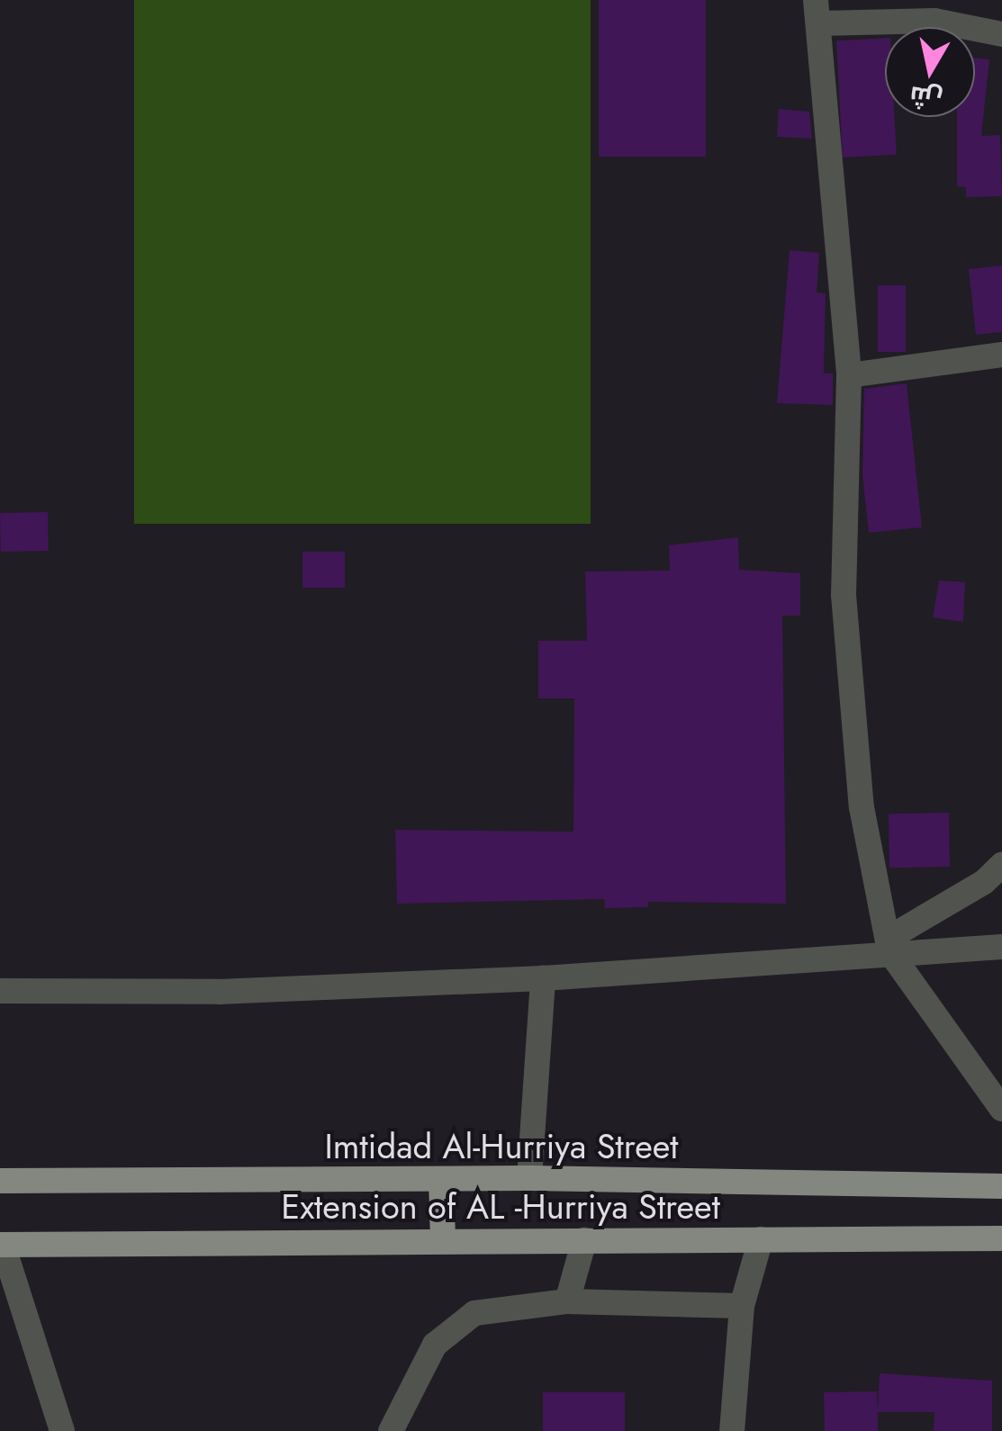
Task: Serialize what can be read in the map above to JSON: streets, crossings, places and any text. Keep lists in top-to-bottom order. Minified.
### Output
{"streets":{"main road":["Imtidad Al-Hurriya Street","Extension of AL -Hurriya Street"]},"north":"bottom"}
